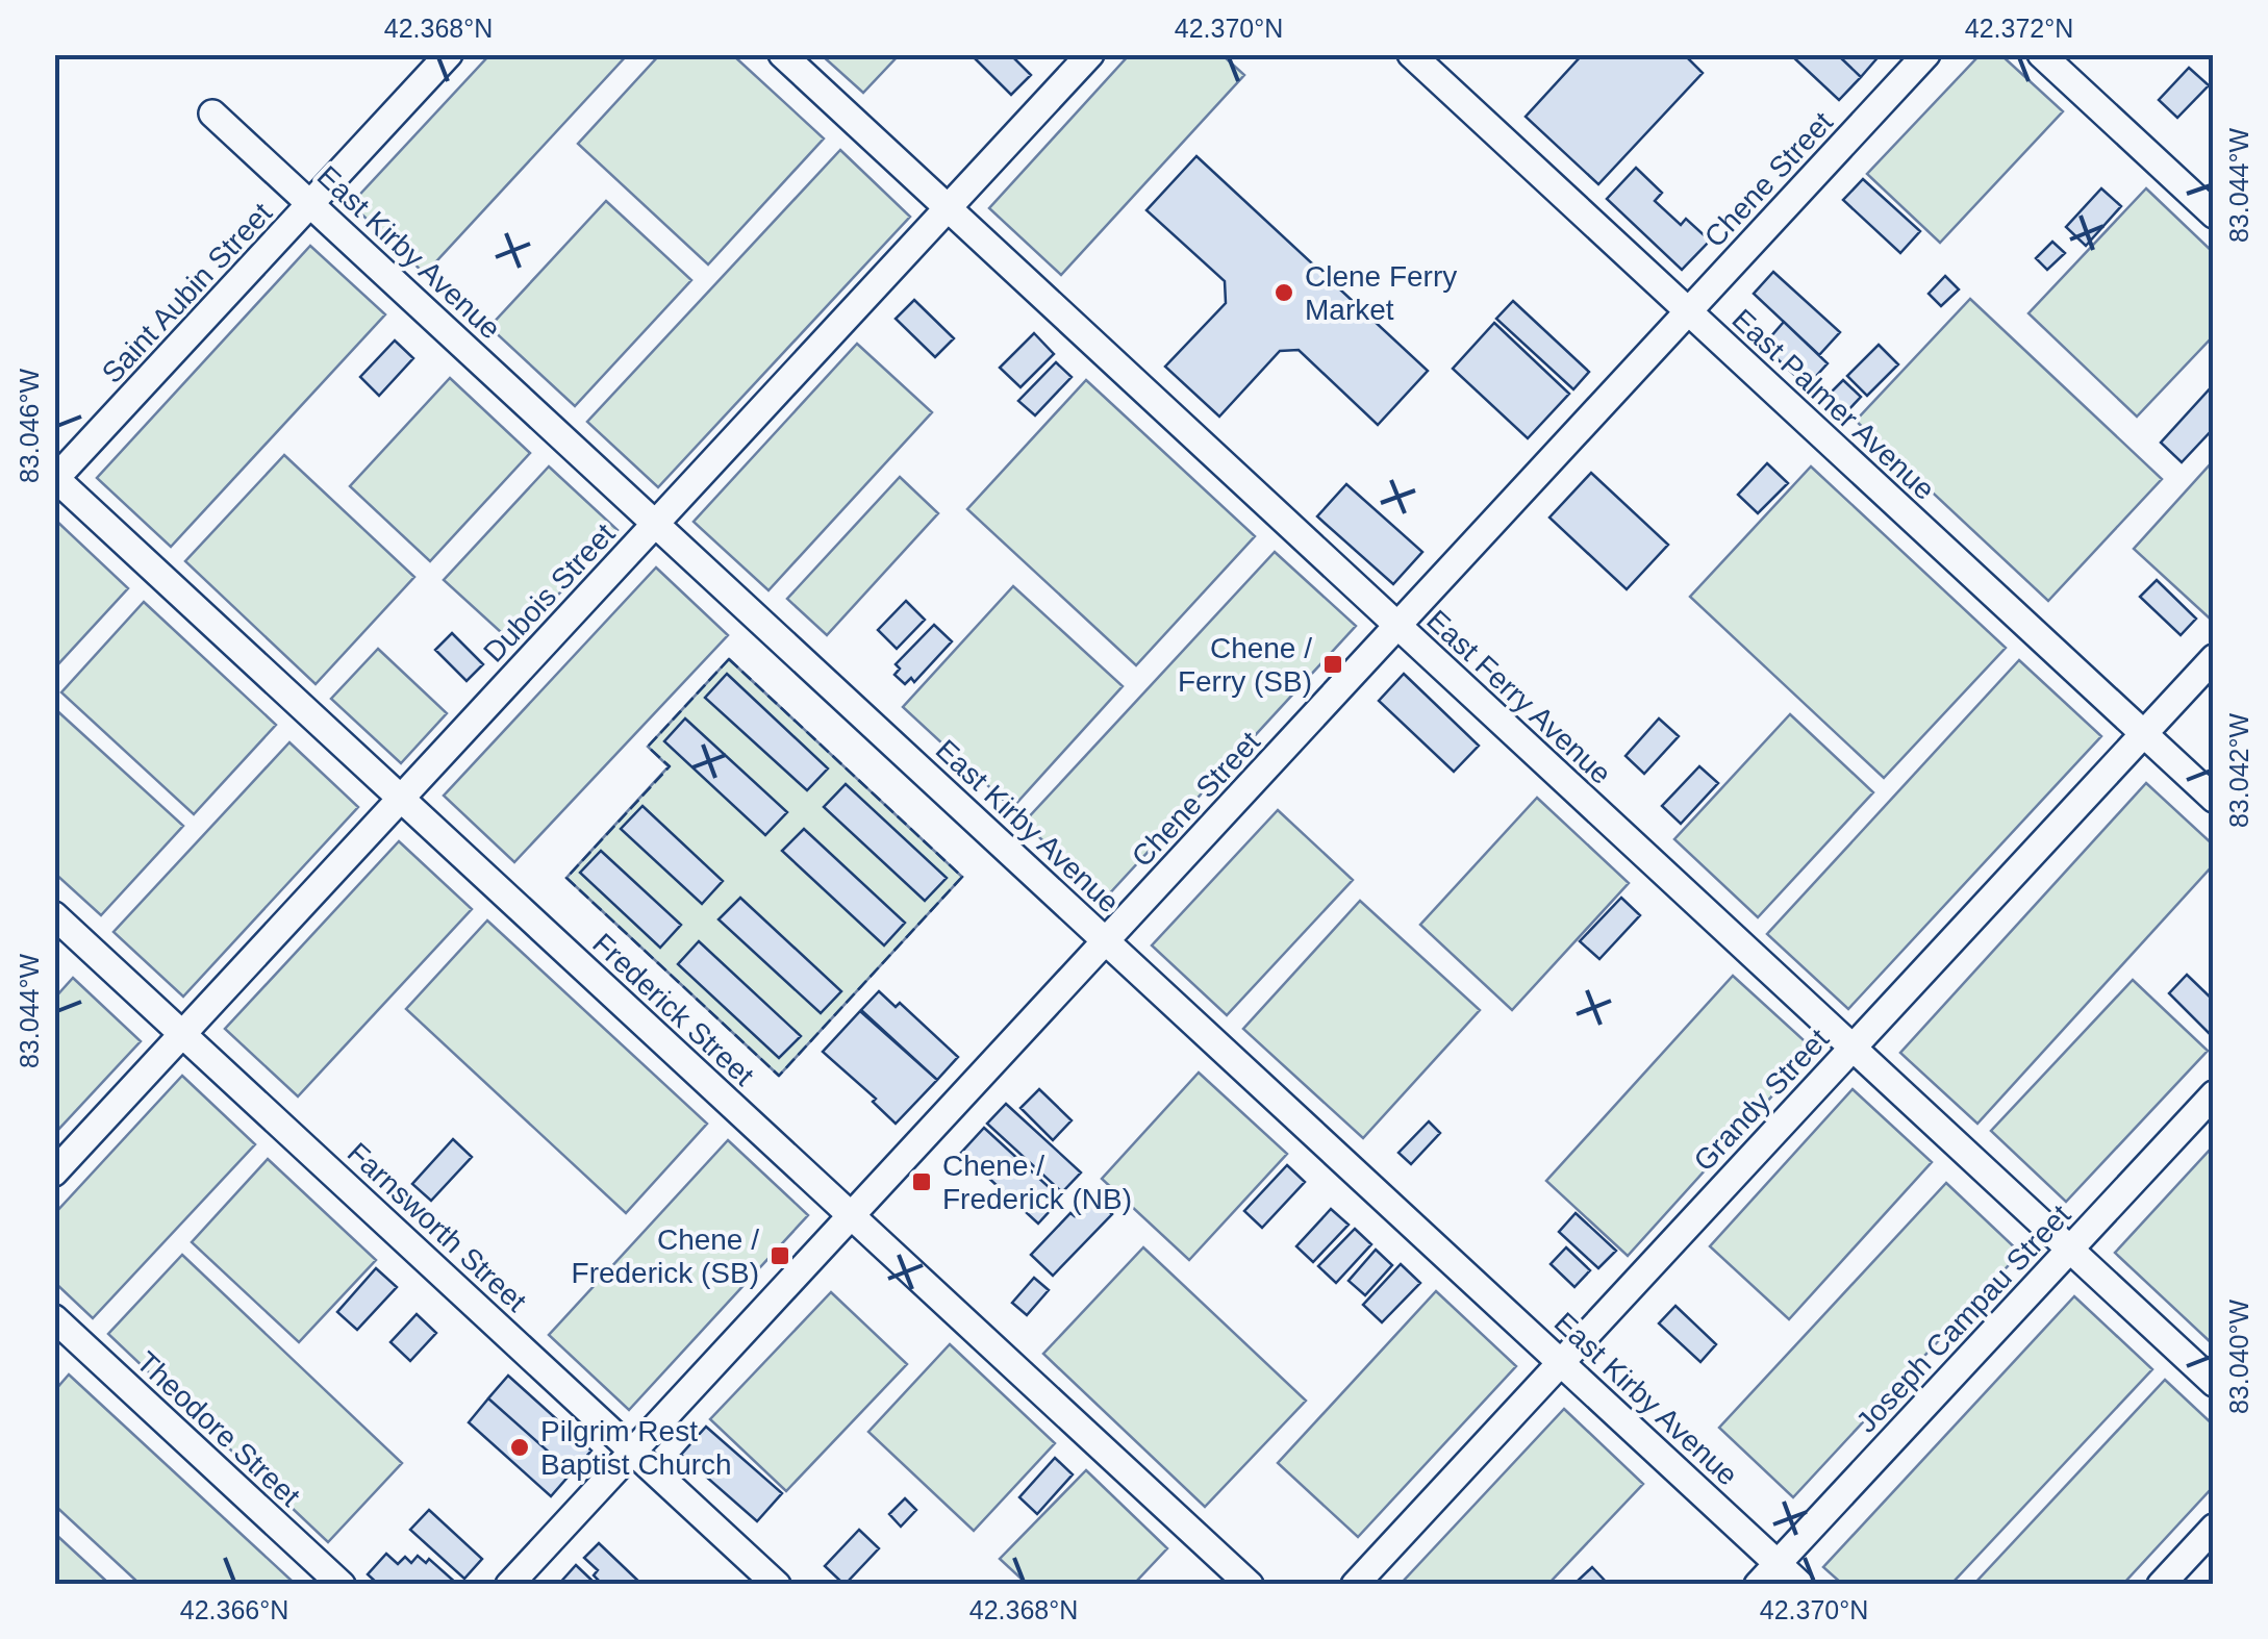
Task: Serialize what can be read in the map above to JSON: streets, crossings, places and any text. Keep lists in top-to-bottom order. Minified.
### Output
{"streets":{"street":["Chene Street","East Kirby Avenue","Saint Aubin Street","East Palmer Avenue","Dubois Street","East Ferry Avenue","Frederick Street","Grandy Street","Farnsworth Street","Joseph Campau Street","Theodore Street"]},"crossings":[["Chene Street","East Kirby Avenue"],["Chene Street","East Palmer Avenue"],["Chene Street","East Ferry Avenue"],["Chene Street","Frederick Street"],["Chene Street","Farnsworth Street"],["East Kirby Avenue","Saint Aubin Street"],["East Kirby Avenue","Dubois Street"],["East Kirby Avenue","Grandy Street"],["East Kirby Avenue","Joseph Campau Street"],["Saint Aubin Street","Frederick Street"],["East Palmer Avenue","Grandy Street"],["Dubois Street","East Ferry Avenue"],["Dubois Street","Frederick Street"],["Dubois Street","Farnsworth Street"],["East Ferry Avenue","Grandy Street"],["East Ferry Avenue","Joseph Campau Street"]],"places":{"other":["Clene Ferry Market","Pilgrim Rest Baptist Church"],"transit":["Chene / Ferry (SB)","Chene / Frederick (NB)","Chene / Frederick (SB)"]},"coordinates":["42.368°N","42.370°N","42.372°N","83.044°W","83.046°W","83.042°W","83.040°W","42.366°N"]}
